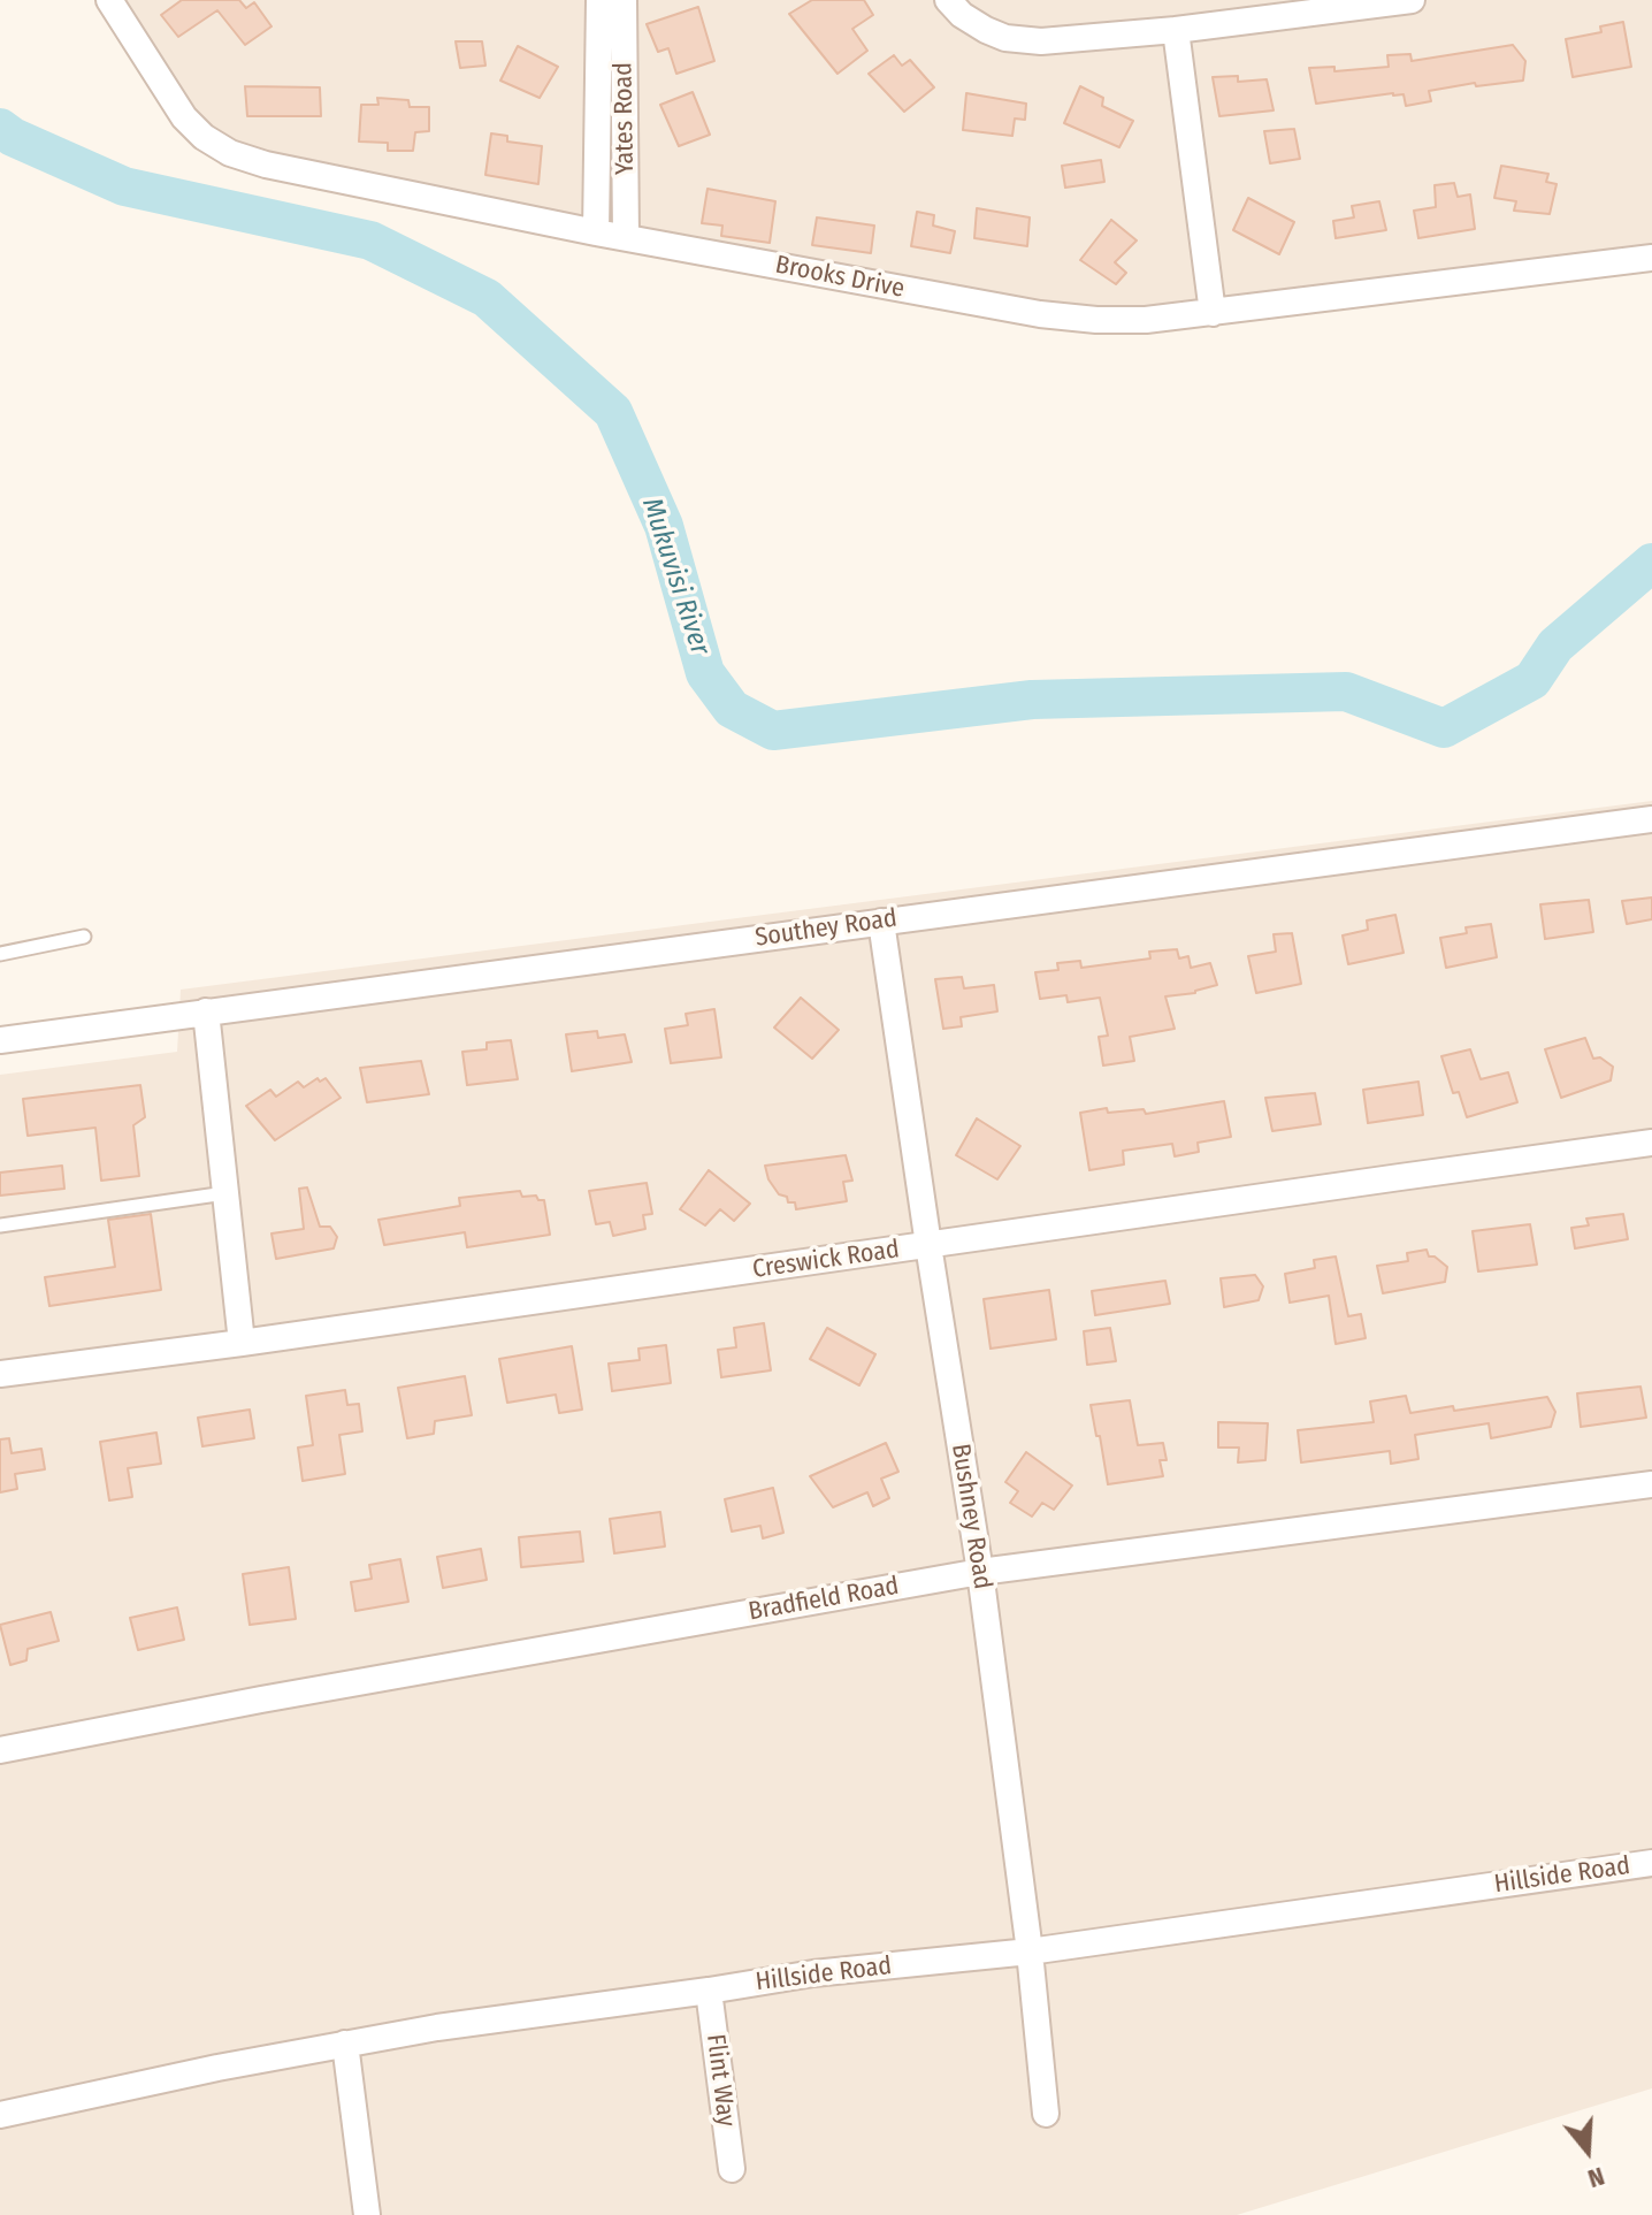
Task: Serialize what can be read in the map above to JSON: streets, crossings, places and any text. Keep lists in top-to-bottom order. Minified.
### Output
{"streets":{"street":["Yates Road","Brooks Drive","Southey Road","Creswick Road","Bushney Road","Bradfield Road","Hillside Road","Flint Way"]},"crossings":[["Yates Road","Brooks Drive"],["Southey Road","Bushney Road"],["Creswick Road","Bushney Road"],["Bushney Road","Bradfield Road"],["Bushney Road","Hillside Road"],["Hillside Road","Flint Way"]],"water":["Mukuvisi River"],"north":"bottom"}
